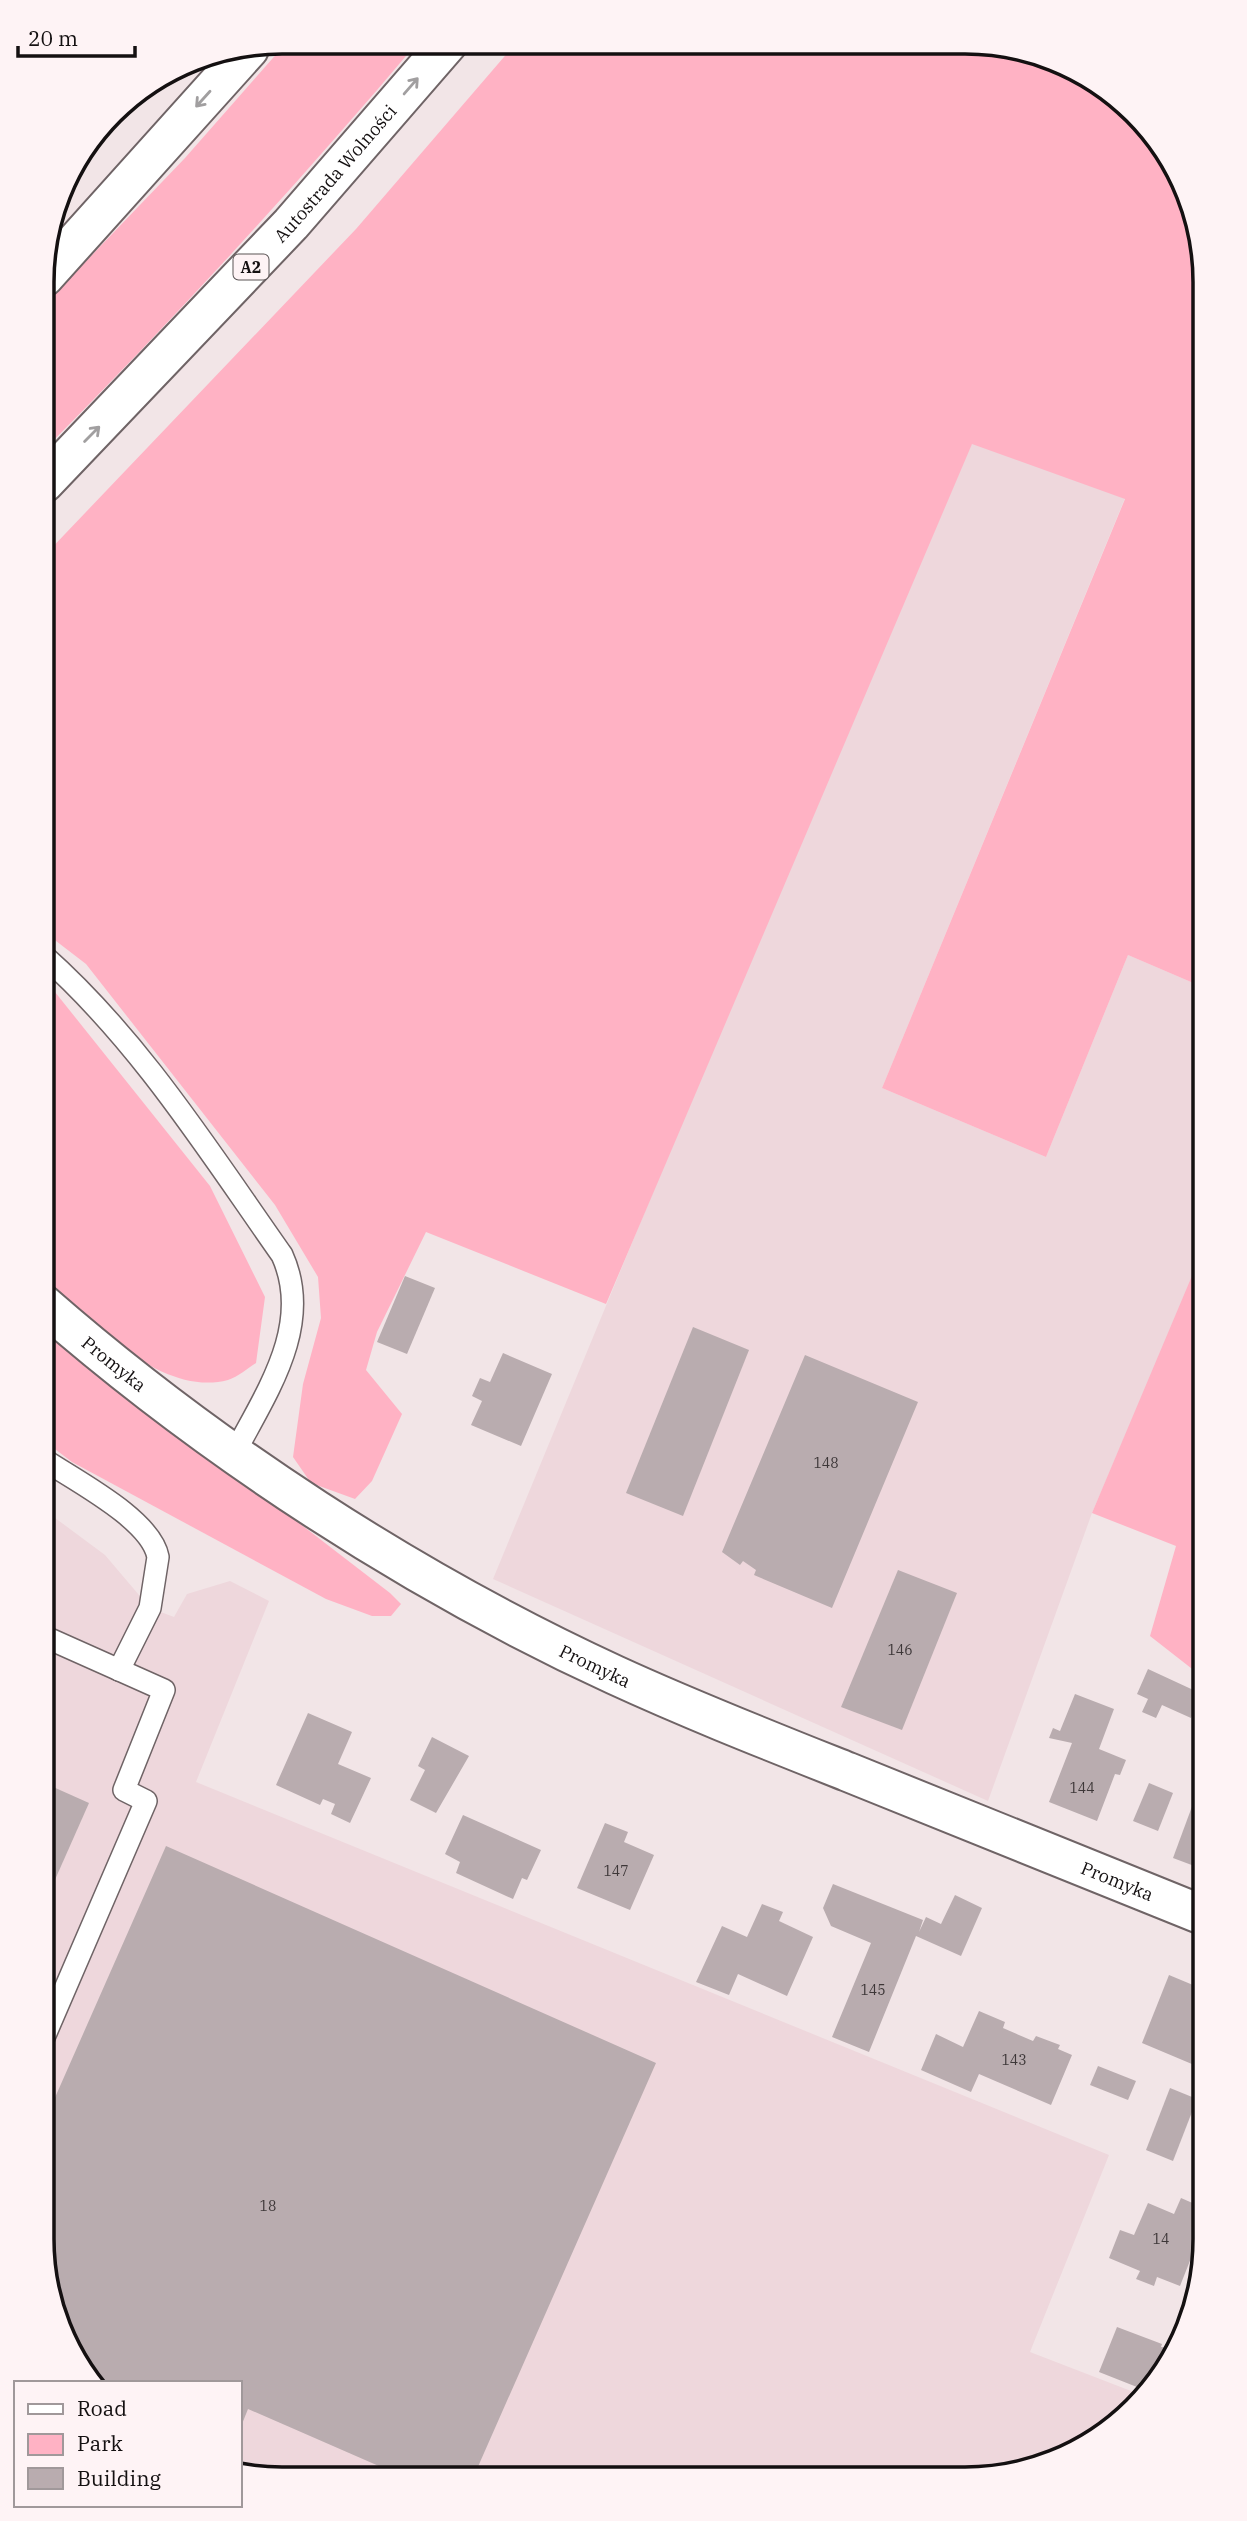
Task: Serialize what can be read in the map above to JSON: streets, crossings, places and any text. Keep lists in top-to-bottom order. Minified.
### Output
{"streets":{"main road":["Autostrada Wolności","A2","Promyka"]},"house_numbers":["148","146","144","147","145","143","18","14"],"legend":["Road","Park","Building"],"scale_bar":"20 m"}
